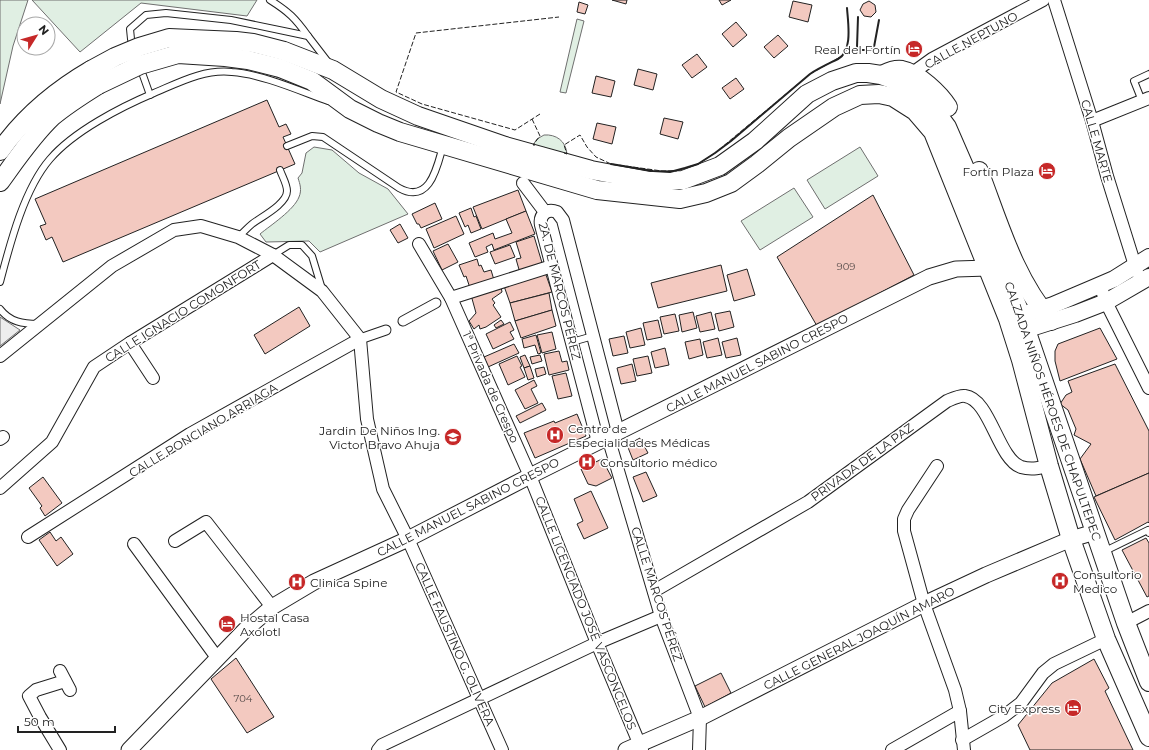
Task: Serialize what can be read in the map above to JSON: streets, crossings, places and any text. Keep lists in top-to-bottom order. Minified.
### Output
{"streets":{"main road":["CALZADA NIÑOS HÉROES DE CHAPULTEPEC"],"street":["CALLE NEPTUNO","CALLE MARTE","2A. DE MARCOS PÉREZ","CALLE IGNACIO COMONFORT","CALLE MANUEL SABINO CRESPO","1ª Privada de Crespo","CALLE PONCIANO ARRIAGA","PRIVADA DE LA PAZ","CALLE MARCOS PÉREZ","CALLE LICENCIADO JOSÉ VASCONCELOS","CALLE GENERAL JOAQUÍN AMARO","CALLE FAUSTINO G. OLIVERA"]},"crossings":[["CALLE NEPTUNO","CALZADA NIÑOS HÉROES DE CHAPULTEPEC"],["2A. DE MARCOS PÉREZ","CALLE MANUEL SABINO CRESPO"],["2A. DE MARCOS PÉREZ","CALLE MARCOS PÉREZ"],["CALLE MANUEL SABINO CRESPO","1ª Privada de Crespo"],["CALLE MANUEL SABINO CRESPO","CALZADA NIÑOS HÉROES DE CHAPULTEPEC"],["CALLE MANUEL SABINO CRESPO","CALLE MARCOS PÉREZ"],["CALLE MANUEL SABINO CRESPO","CALLE LICENCIADO JOSÉ VASCONCELOS"],["CALLE MANUEL SABINO CRESPO","CALLE FAUSTINO G. OLIVERA"],["1ª Privada de Crespo","CALLE LICENCIADO JOSÉ VASCONCELOS"],["CALZADA NIÑOS HÉROES DE CHAPULTEPEC","PRIVADA DE LA PAZ"],["CALZADA NIÑOS HÉROES DE CHAPULTEPEC","CALLE GENERAL JOAQUÍN AMARO"],["CALLE PONCIANO ARRIAGA","CALLE FAUSTINO G. OLIVERA"],["PRIVADA DE LA PAZ","CALLE MARCOS PÉREZ"],["CALLE MARCOS PÉREZ","CALLE GENERAL JOAQUÍN AMARO"],["CALLE LICENCIADO JOSÉ VASCONCELOS","CALLE GENERAL JOAQUÍN AMARO"]],"places":{"hotel":["Real del Fortín","Fortín Plaza","Hostal Casa Axolotl","City Express"],"hospital":["Centro de Especialidades Médicas","Consultorio médico","Consultorio Medico","Clinica Spine"],"school or university":["Jardin De Niños Ing. Victor Bravo Ahuja"]},"house_numbers":["909","704"],"scale_bar":"50 m","north":"top right"}
